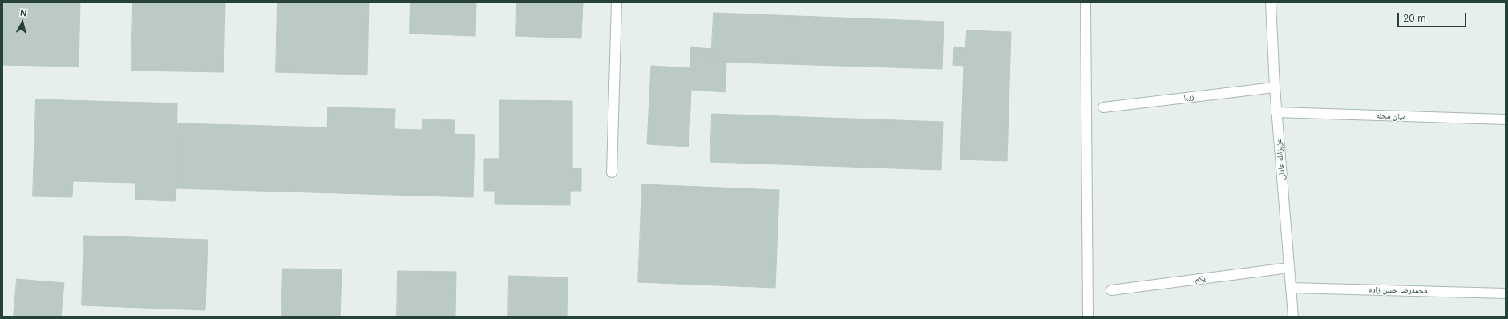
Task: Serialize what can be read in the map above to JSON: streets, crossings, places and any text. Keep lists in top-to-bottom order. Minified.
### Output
{"streets":{"street":["زیبا","میان محله","عزیزالله عادلی","یکم","محمدرضا حسن زاده"]},"crossings":[["زیبا","عزیزالله عادلی"],["میان محله","عزیزالله عادلی"],["عزیزالله عادلی","یکم"],["عزیزالله عادلی","محمدرضا حسن زاده"]],"scale_bar":"20 m","north":"top"}
